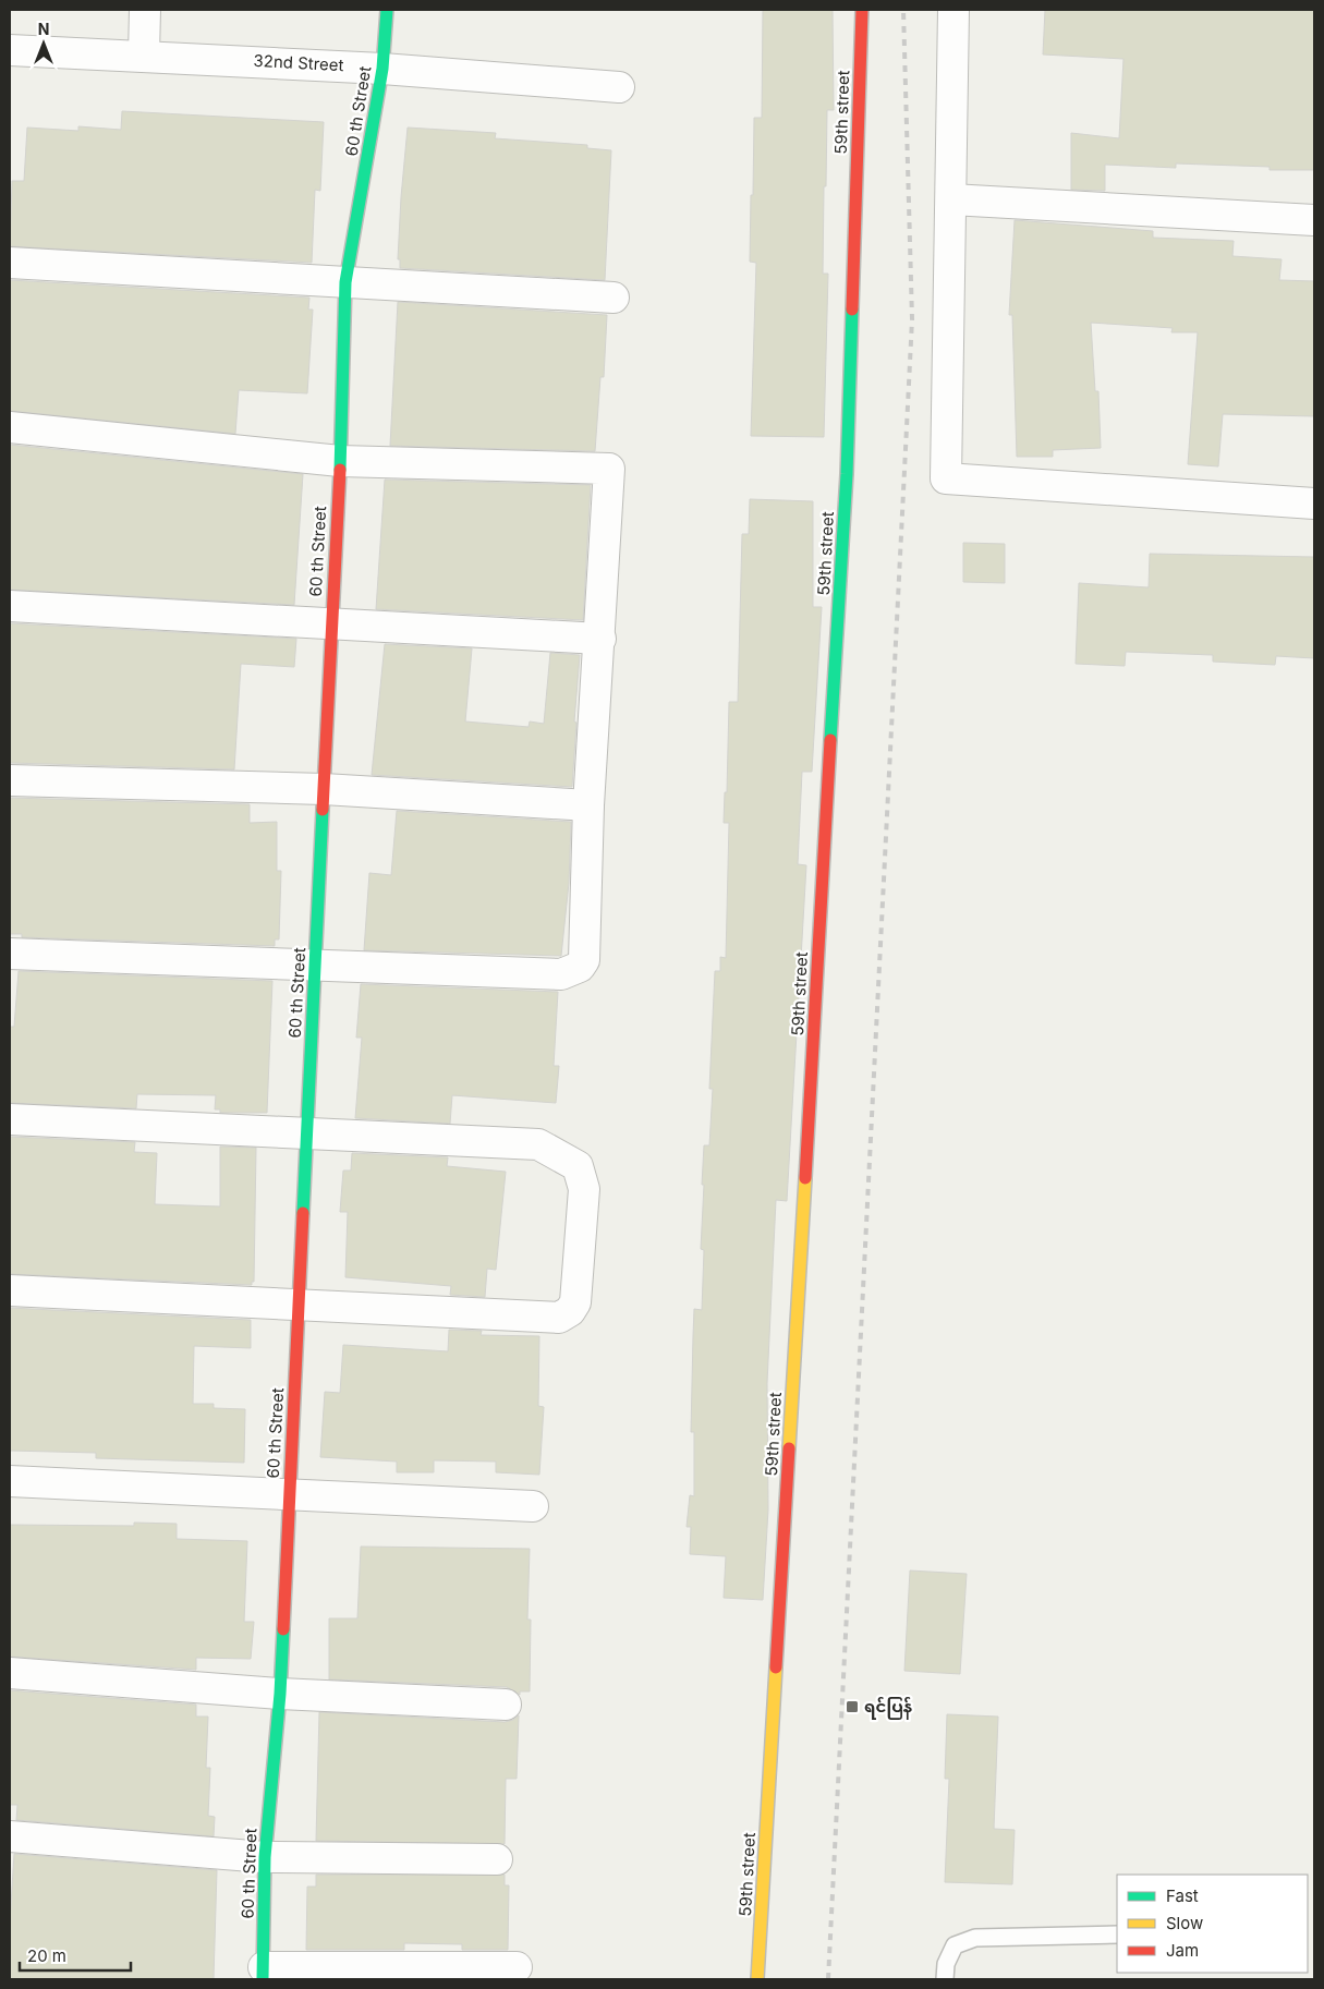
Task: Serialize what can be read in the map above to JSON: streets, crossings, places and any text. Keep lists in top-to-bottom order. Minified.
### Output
{"streets":{"street":["32nd Street","60 th Street","59th street"]},"crossings":[["32nd Street","60 th Street"]],"places":{"transit":["ရင်ပြန်"]},"legend":["Fast","Slow","Jam"],"scale_bar":"20 m","north":"top"}
